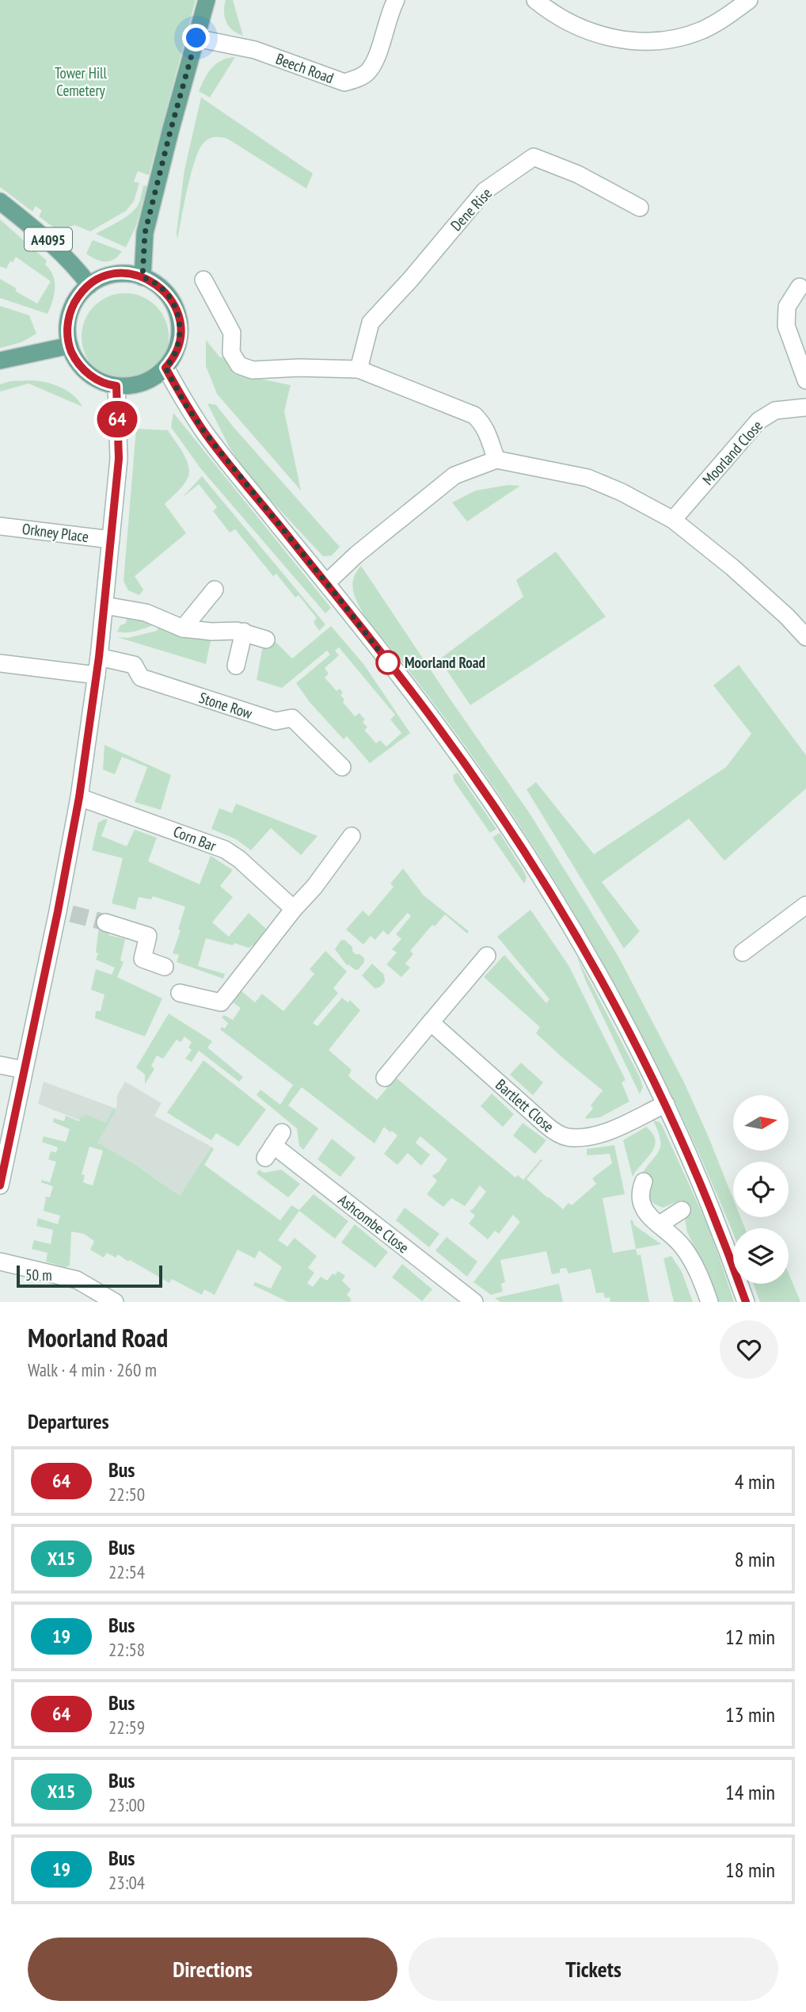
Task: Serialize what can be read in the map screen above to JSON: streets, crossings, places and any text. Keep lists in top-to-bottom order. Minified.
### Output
{"streets":{"main road":["A4095"],"street":["Beech Road","Dene Rise","Moorland Close","Orkney Place","Stone Row","Corn Bar","Bartlett Close","Ashcombe Close"]},"parks":["Tower Hill Cemetery"],"places":["Moorland Road"],"lines":["bus line 64"],"scale_bar":"50 m","north":"right","page":{"on_map":"64","scale":"50 m","heading":[["Moorland Road","Walk · 4 min · 260 m"],"Departures"],"list":[{"mark":"64","name":"Bus","note":"22:50","value":"4 min"},{"mark":"X15","name":"Bus","note":"22:54","value":"8 min"},{"mark":"19","name":"Bus","note":"22:58","value":"12 min"},{"mark":"64","name":"Bus","note":"22:59","value":"13 min"},{"mark":"X15","name":"Bus","note":"23:00","value":"14 min"},{"mark":"19","name":"Bus","note":"23:04","value":"18 min"}],"buttons":["Directions","Tickets"]}}
